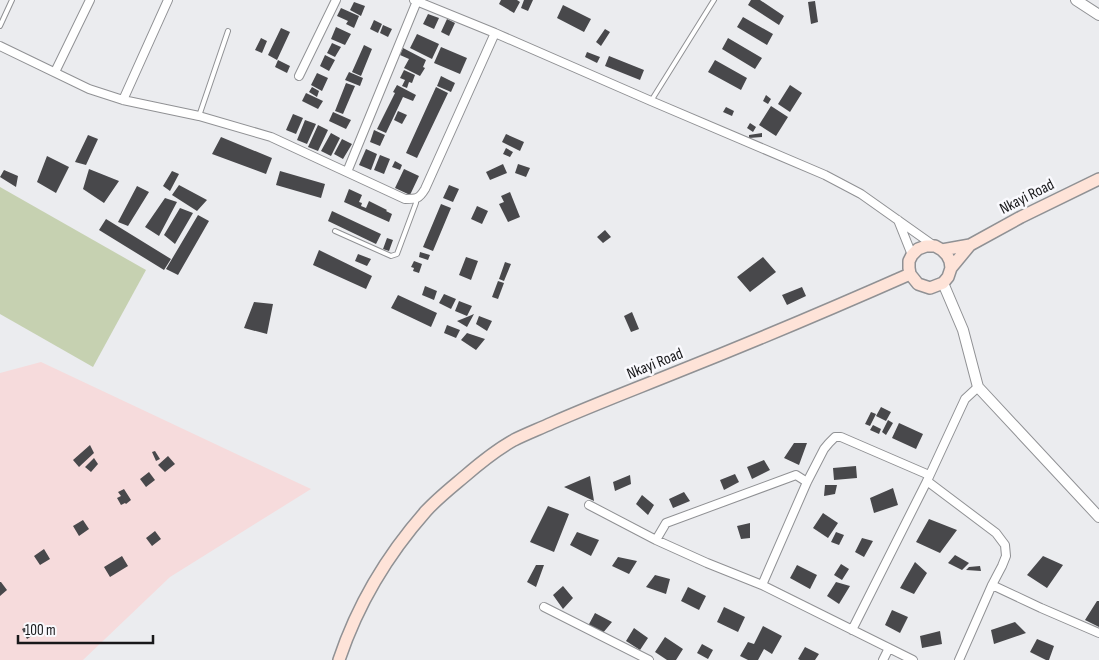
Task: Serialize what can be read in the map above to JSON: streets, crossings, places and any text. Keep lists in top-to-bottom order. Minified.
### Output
{"streets":{"main road":["Nkayi Road"]},"scale_bar":"100 m"}
